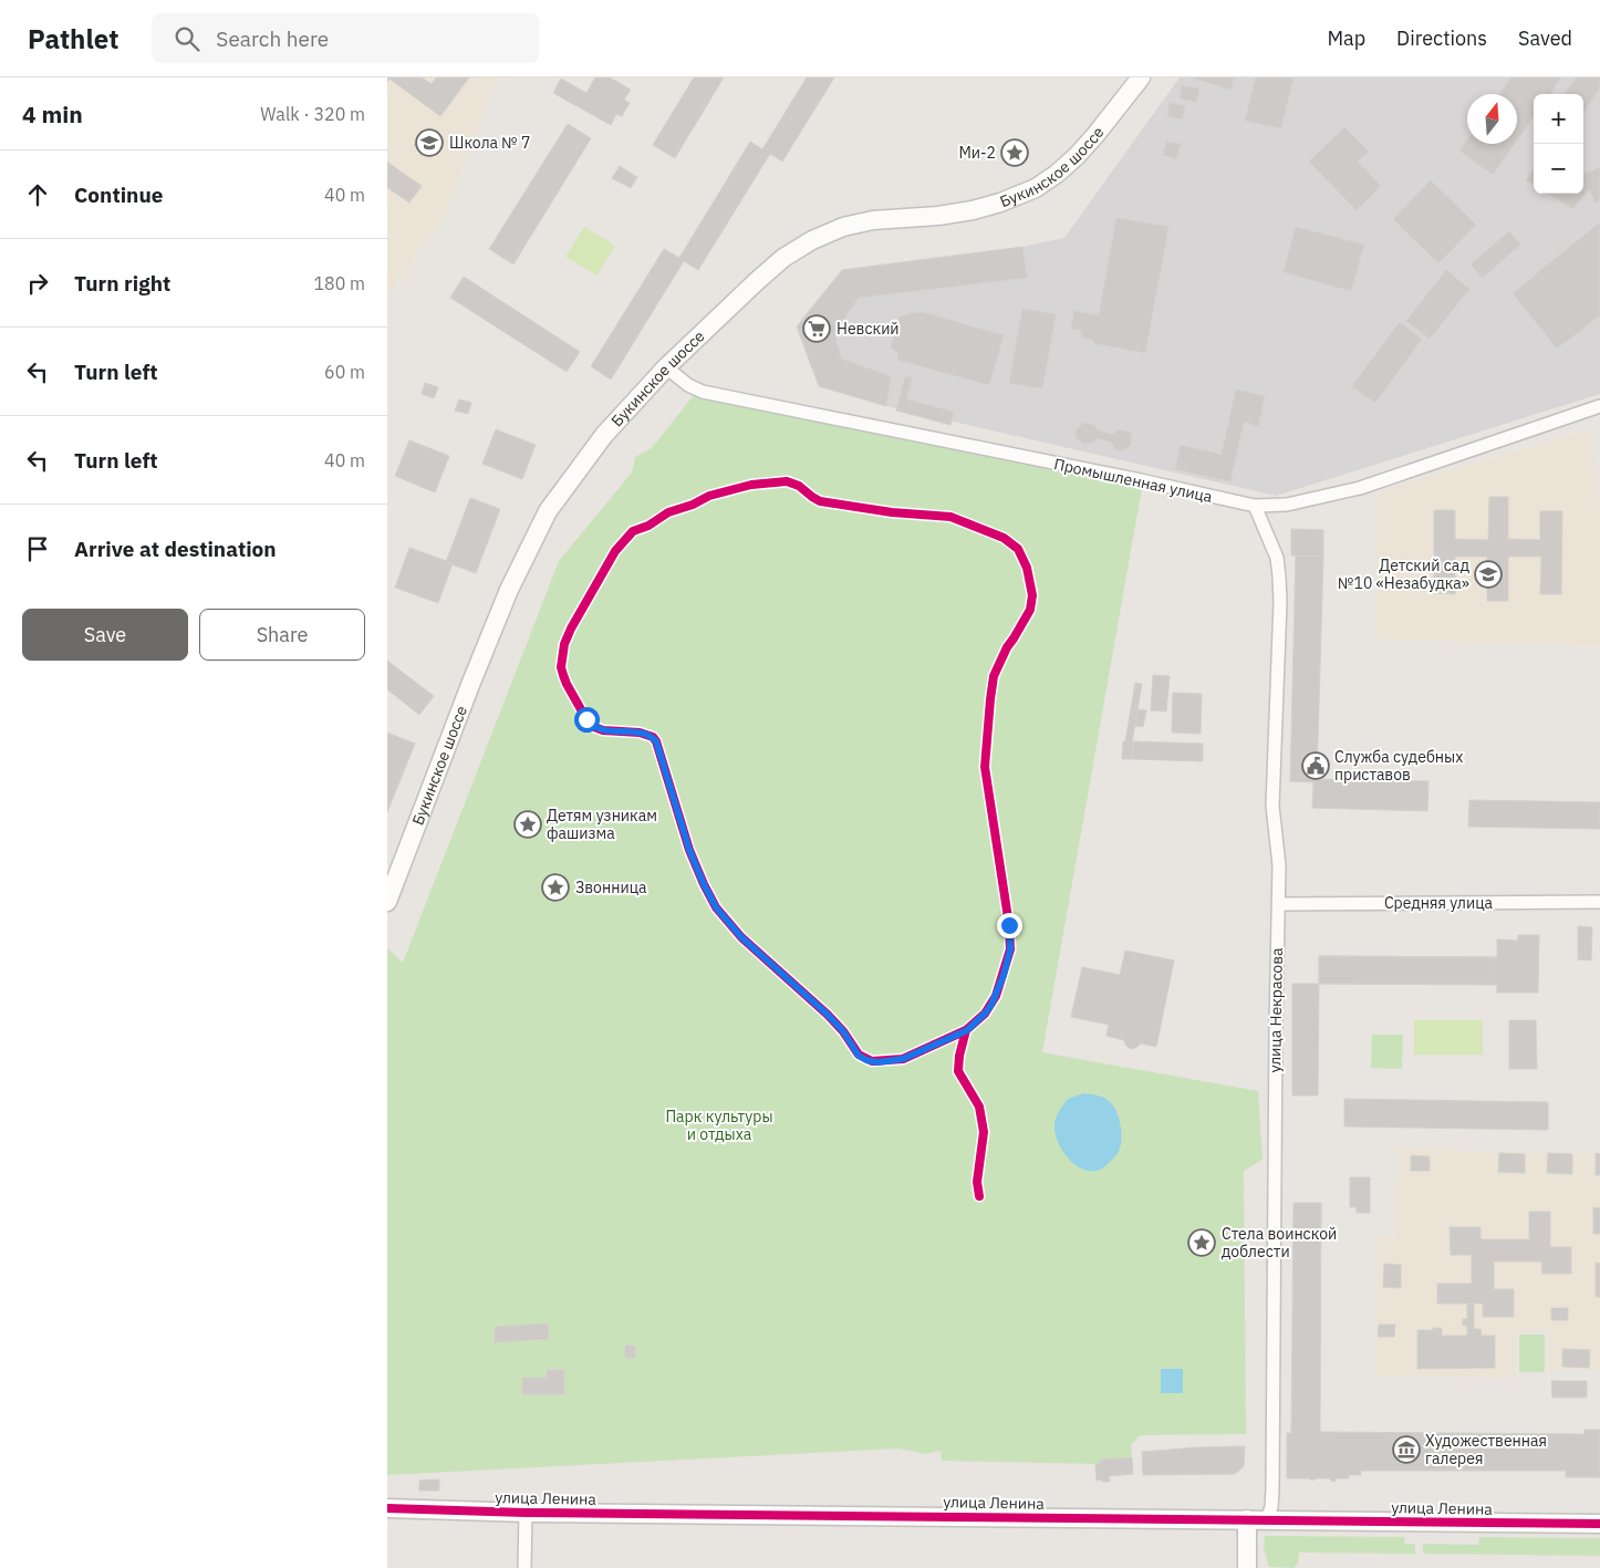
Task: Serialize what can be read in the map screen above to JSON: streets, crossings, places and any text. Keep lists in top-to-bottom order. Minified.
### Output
{"streets":{"street":["Букинское шоссе","Промышленная улица","Средняя улица","улица Некрасова","улица Ленина"]},"crossings":[["Букинское шоссе","Промышленная улица"],["Промышленная улица","улица Некрасова"],["Средняя улица","улица Некрасова"],["улица Некрасова","улица Ленина"]],"parks":["Парк культуры и отдыха"],"places":{"school or university":["Школа № 7","Детский сад №10 «Незабудка»"],"place":["Ми-2","Детям узникам фашизма","Звонница","Стела воинской доблести"],"supermarket":["Невский"],"public building":["Служба судебных приставов"],"museum":["Художественная галерея"]},"north":"top","page":{"header":"Pathlet","search":"Search here","nav":["Map","Directions","Saved"],"heading":["4 min","Walk · 320 m"],"map_buttons":["+","−"],"list":[["Continue","40 m"],["Turn right","180 m"],["Turn left","60 m"],["Turn left","40 m"],"Arrive at destination"],"buttons":["Save","Share"]}}
